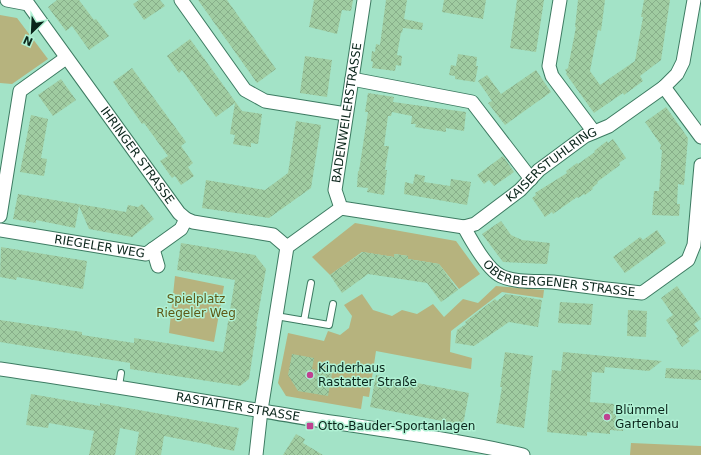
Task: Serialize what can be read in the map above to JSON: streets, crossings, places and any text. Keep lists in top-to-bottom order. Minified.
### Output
{"streets":{"street":["BADENWEILERSTRASSE","IHRINGER STRASSE","KAISERSTUHLRING","RIEGELER WEG","OBERBERGENER STRASSE","RASTATTER STRASSE"]},"crossings":[["IHRINGER STRASSE","RIEGELER WEG"],["KAISERSTUHLRING","OBERBERGENER STRASSE"]],"parks":["Spielplatz Riegeler Weg"],"places":{"other":["Kinderhaus Rastatter Straße","Blümmel Gartenbau"],"transit":["Otto-Bauder-Sportanlagen"]},"north":"bottom left"}
